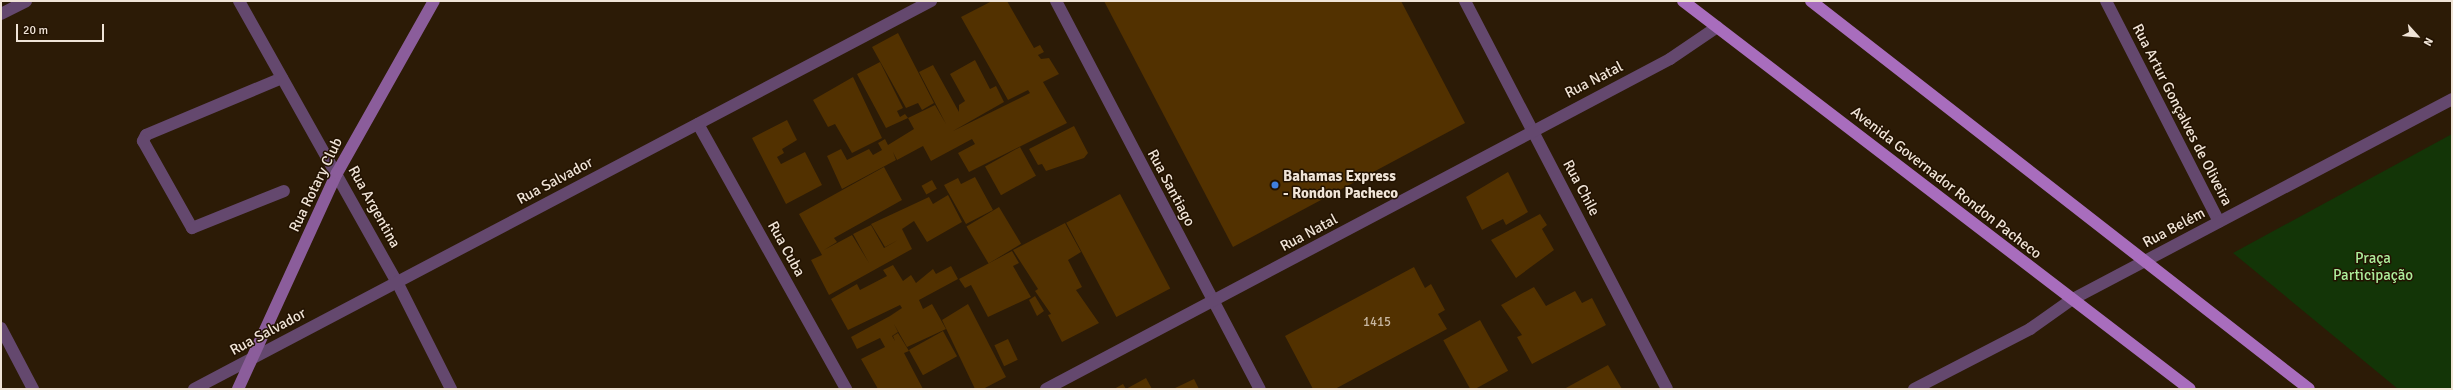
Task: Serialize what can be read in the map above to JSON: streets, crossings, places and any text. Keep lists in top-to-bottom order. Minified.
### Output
{"streets":{"main road":["Avenida Governador Rondon Pacheco","Rua Rotary Club"],"street":["Rua Natal","Rua Artur Gonçalves de Oliveira","Rua Salvador","Rua Santiago","Rua Chile","Rua Argentina","Rua Belém","Rua Cuba"]},"crossings":[["Rua Natal","Avenida Governador Rondon Pacheco"],["Rua Natal","Rua Santiago"],["Rua Natal","Rua Chile"],["Rua Artur Gonçalves de Oliveira","Rua Belém"],["Rua Salvador","Rua Rotary Club"],["Rua Salvador","Rua Argentina"],["Rua Salvador","Rua Cuba"],["Avenida Governador Rondon Pacheco","Rua Belém"],["Rua Rotary Club","Rua Argentina"]],"parks":["Praça Participação"],"places":["Bahamas Express - Rondon Pacheco"],"house_numbers":["1415"],"scale_bar":"20 m","north":"bottom right"}
